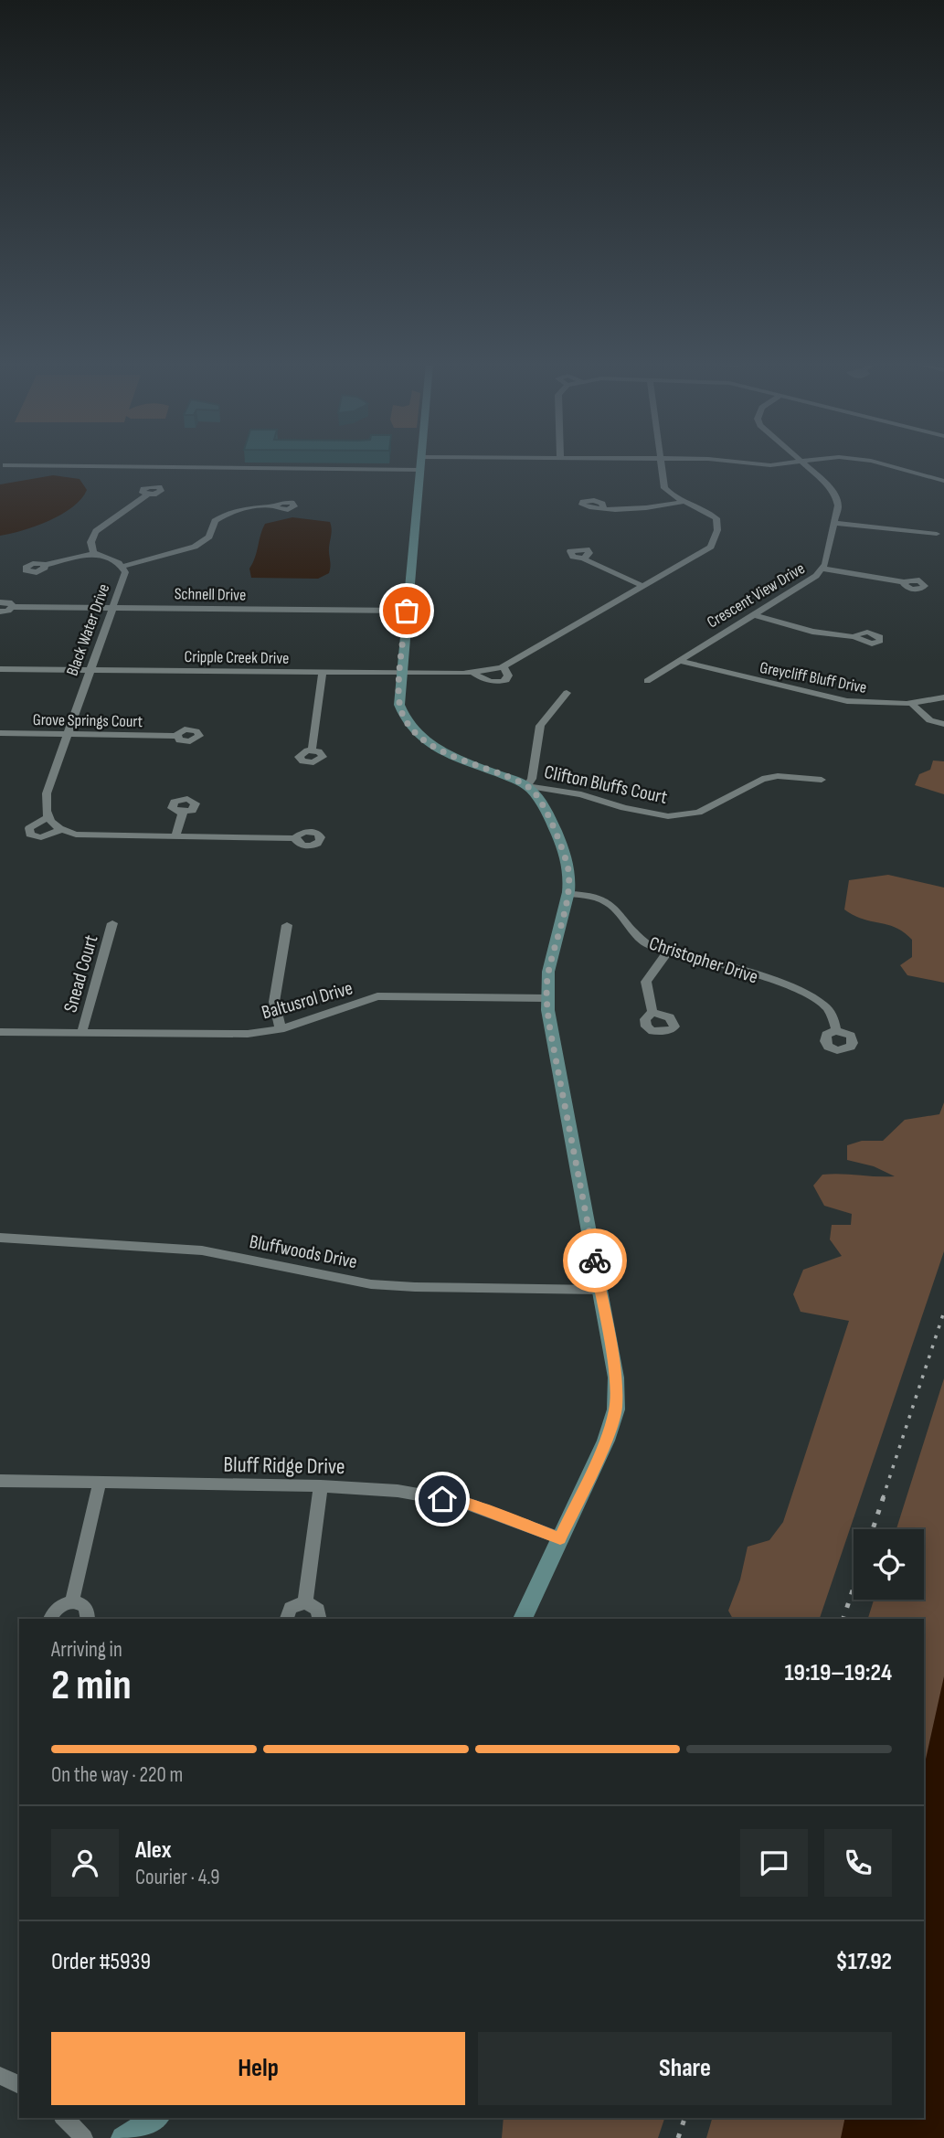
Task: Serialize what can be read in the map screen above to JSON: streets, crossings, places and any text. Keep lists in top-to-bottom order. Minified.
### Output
{"streets":{"street":["Schnell Drive","Crescent View Drive","Black Water Drive","Cripple Creek Drive","Greycliff Bluff Drive","Grove Springs Court","Clifton Bluffs Court","Christopher Drive","Snead Court","Baltusrol Drive","Bluffwoods Drive","Bluff Ridge Drive"]},"crossings":[["Schnell Drive","Black Water Drive"],["Crescent View Drive","Greycliff Bluff Drive"],["Black Water Drive","Cripple Creek Drive"],["Black Water Drive","Grove Springs Court"],["Snead Court","Baltusrol Drive"]],"page":{"heading":["2 min","Arriving in","19:19–19:24"],"panel":["Alex","Courier · 4.9","Order #5939","$17.92"],"bar":"On the way · 220 m","buttons":["Help","Share"]}}
